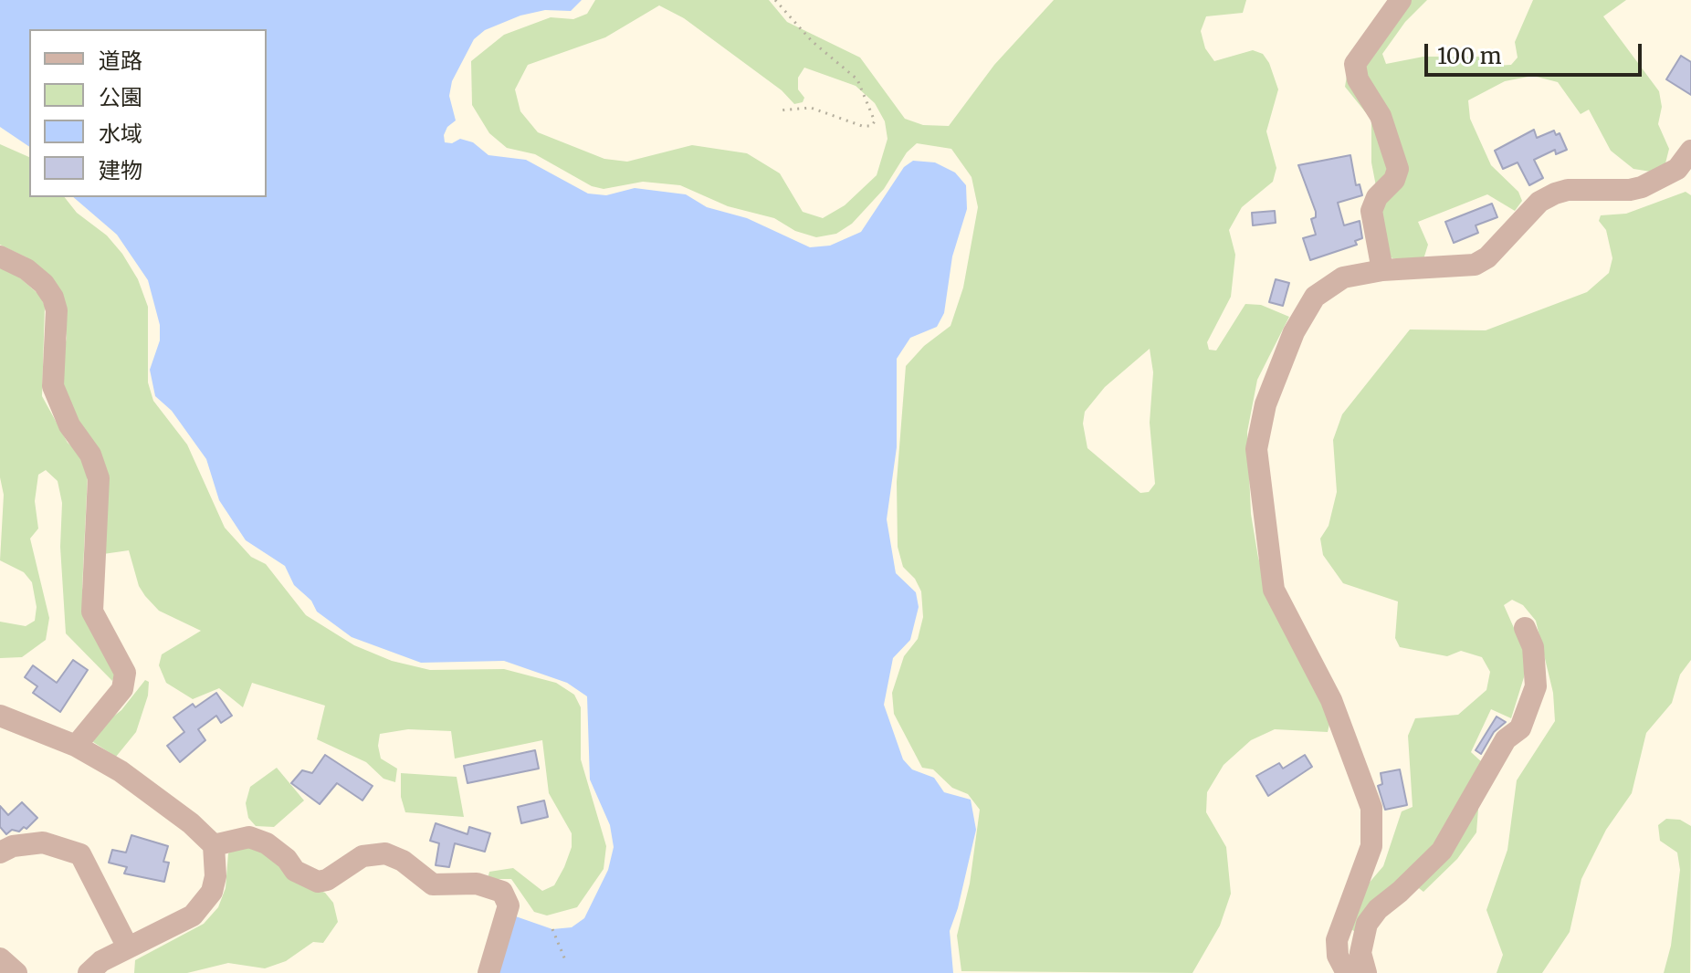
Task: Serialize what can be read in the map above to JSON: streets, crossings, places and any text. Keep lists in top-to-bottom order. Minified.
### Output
{"legend":["道路","公園","水域","建物"],"scale_bar":"100 m"}
